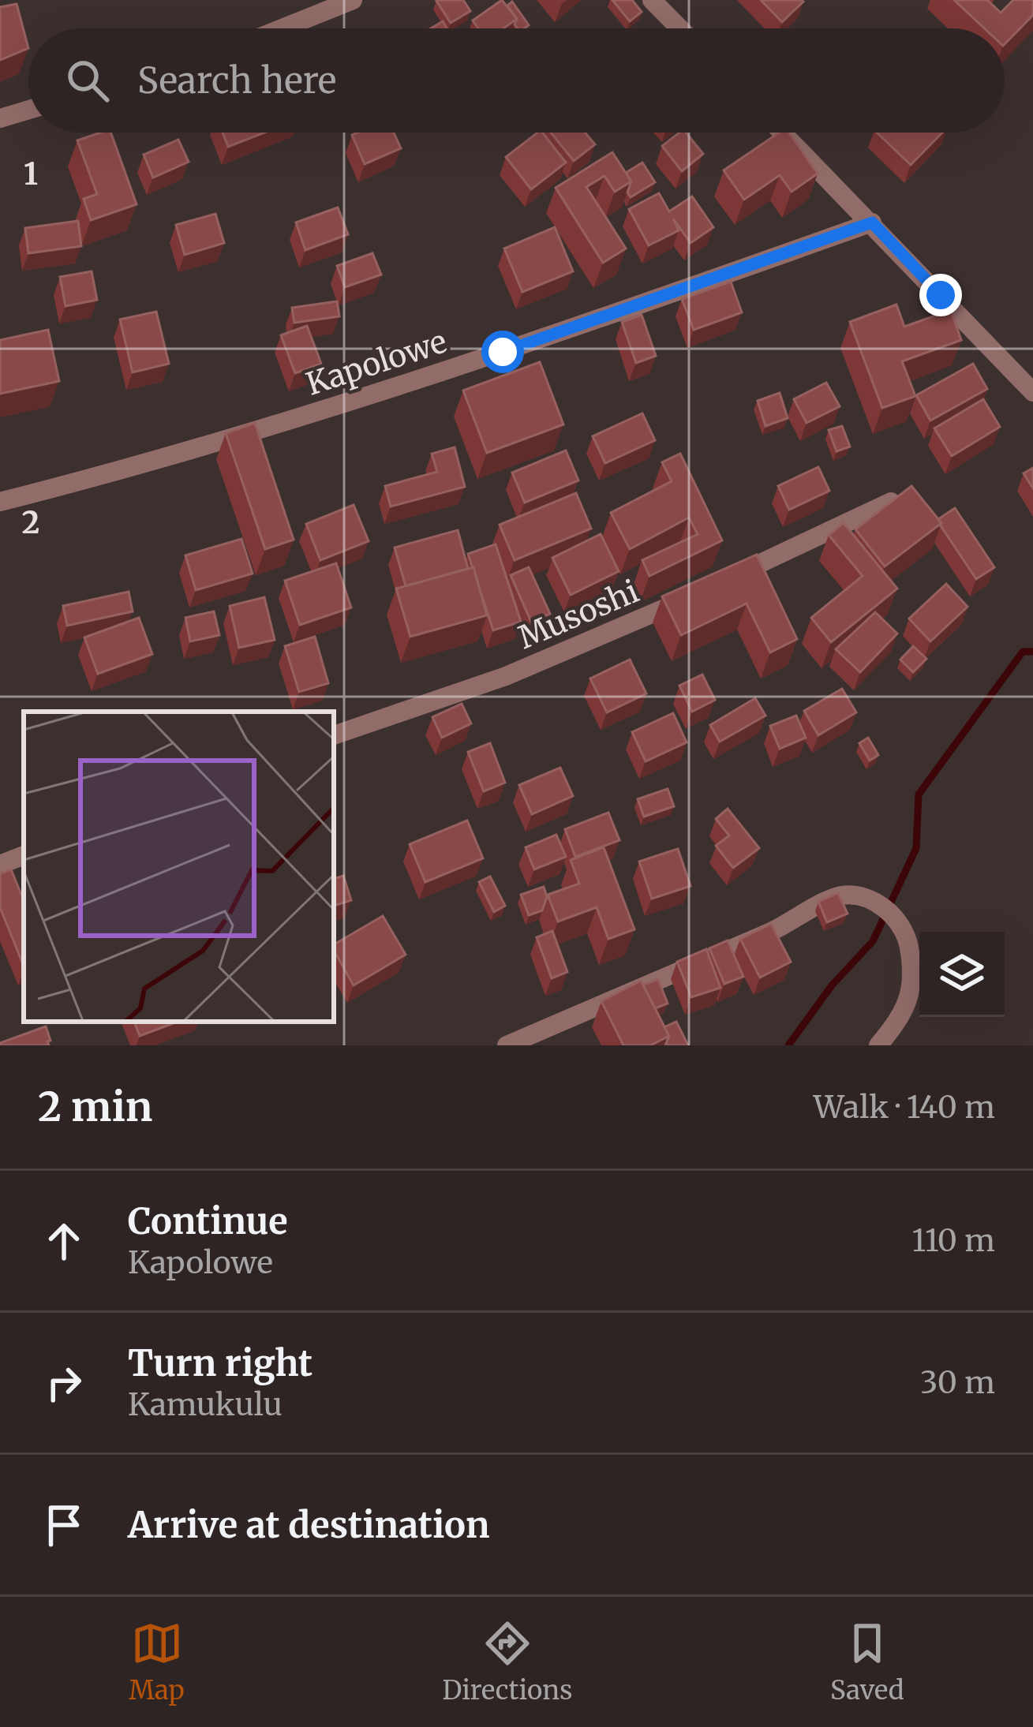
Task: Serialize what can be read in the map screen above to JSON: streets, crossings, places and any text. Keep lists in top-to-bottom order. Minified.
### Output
{"streets":{"street":["Kapolowe","Musoshi"]},"page":{"search":"Search here","heading":["2 min","Walk · 140 m"],"list":[["Continue","Kapolowe","110 m"],["Turn right","Kamukulu","30 m"],"Arrive at destination"],"nav":["Map","Directions","Saved"]},"grid":{"rows":["1","2"]}}
